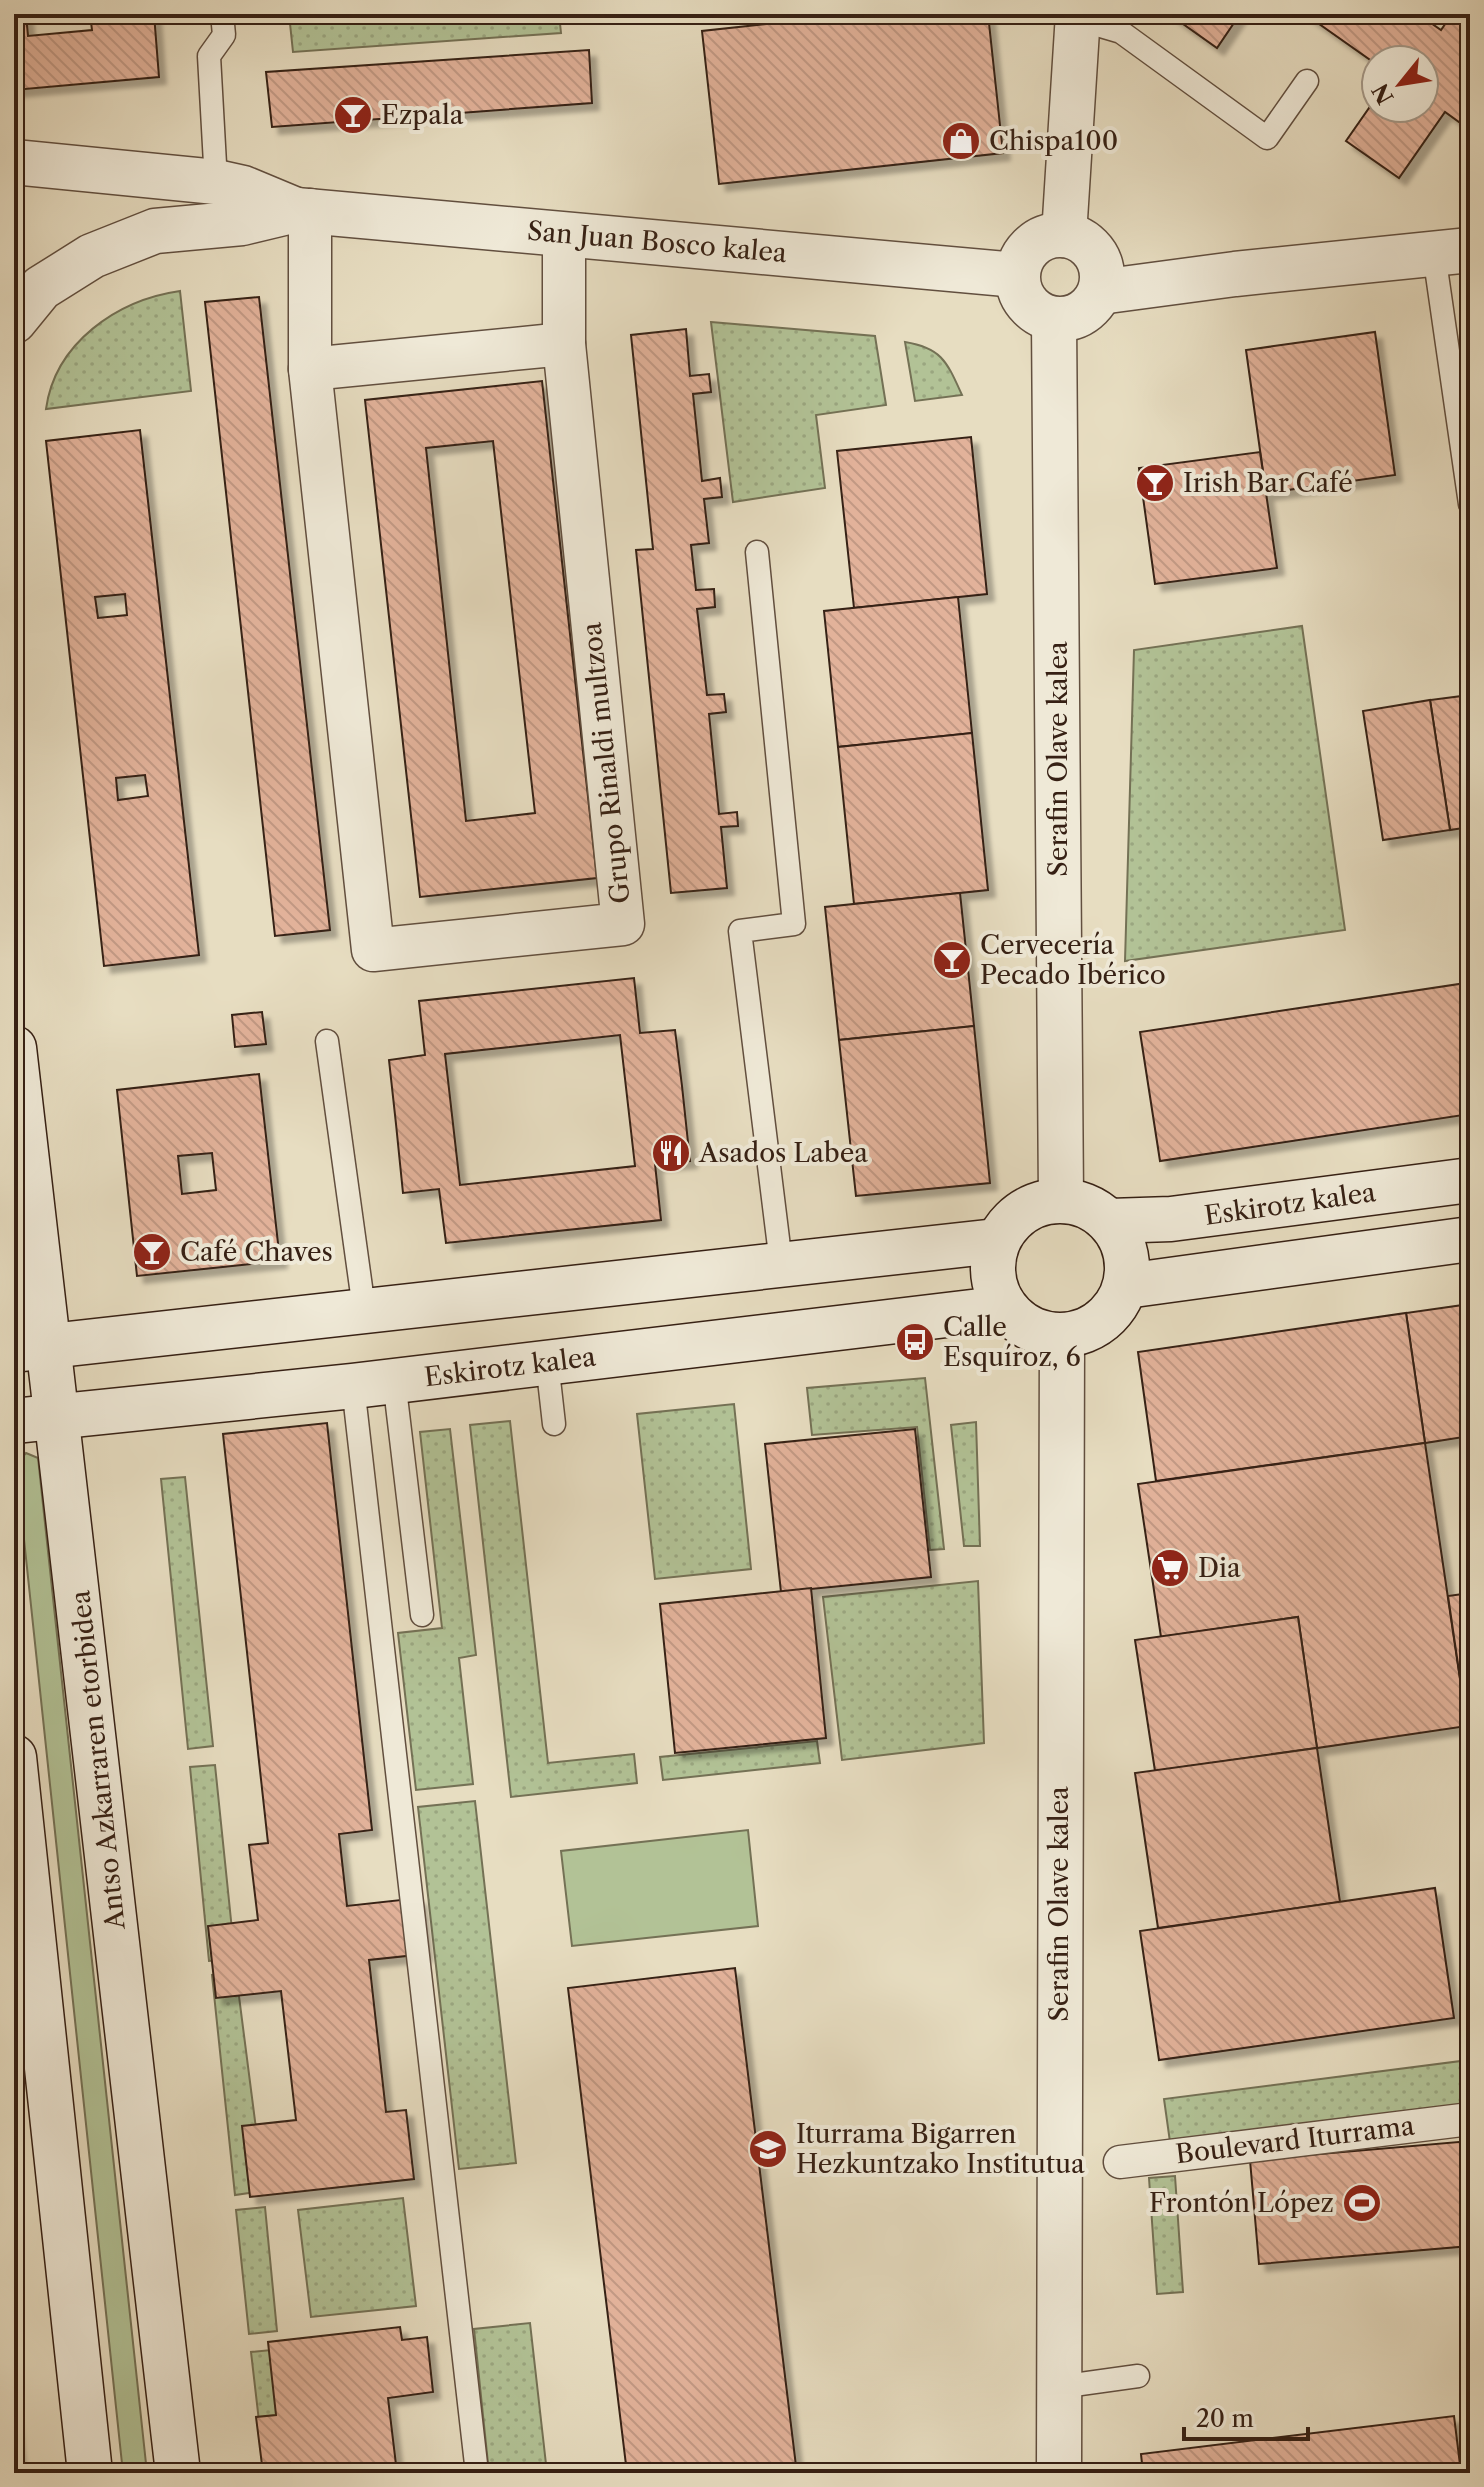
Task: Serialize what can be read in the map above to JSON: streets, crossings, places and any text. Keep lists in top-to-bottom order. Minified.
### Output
{"streets":{"main road":["San Juan Bosco kalea","Serafin Olave kalea","Eskirotz kalea","Antso Azkarraren etorbidea"],"street":["Grupo Rinaldi multzoa","Boulevard Iturrama"]},"crossings":[["San Juan Bosco kalea","Serafin Olave kalea"],["San Juan Bosco kalea","Grupo Rinaldi multzoa"],["Serafin Olave kalea","Eskirotz kalea"],["Eskirotz kalea","Antso Azkarraren etorbidea"]],"places":{"bar":["Ezpala","Irish Bar Café","Cervecería Pecado Ibérico","Café Chaves"],"shop":["Chispa100"],"restaurant":["Asados Labea"],"bus stop":["Calle Esquíroz, 6"],"supermarket":["Dia"],"school or university":["Iturrama Bigarren Hezkuntzako Institutua"],"sports":["Frontón López"]},"scale_bar":"20 m","north":"bottom left"}
